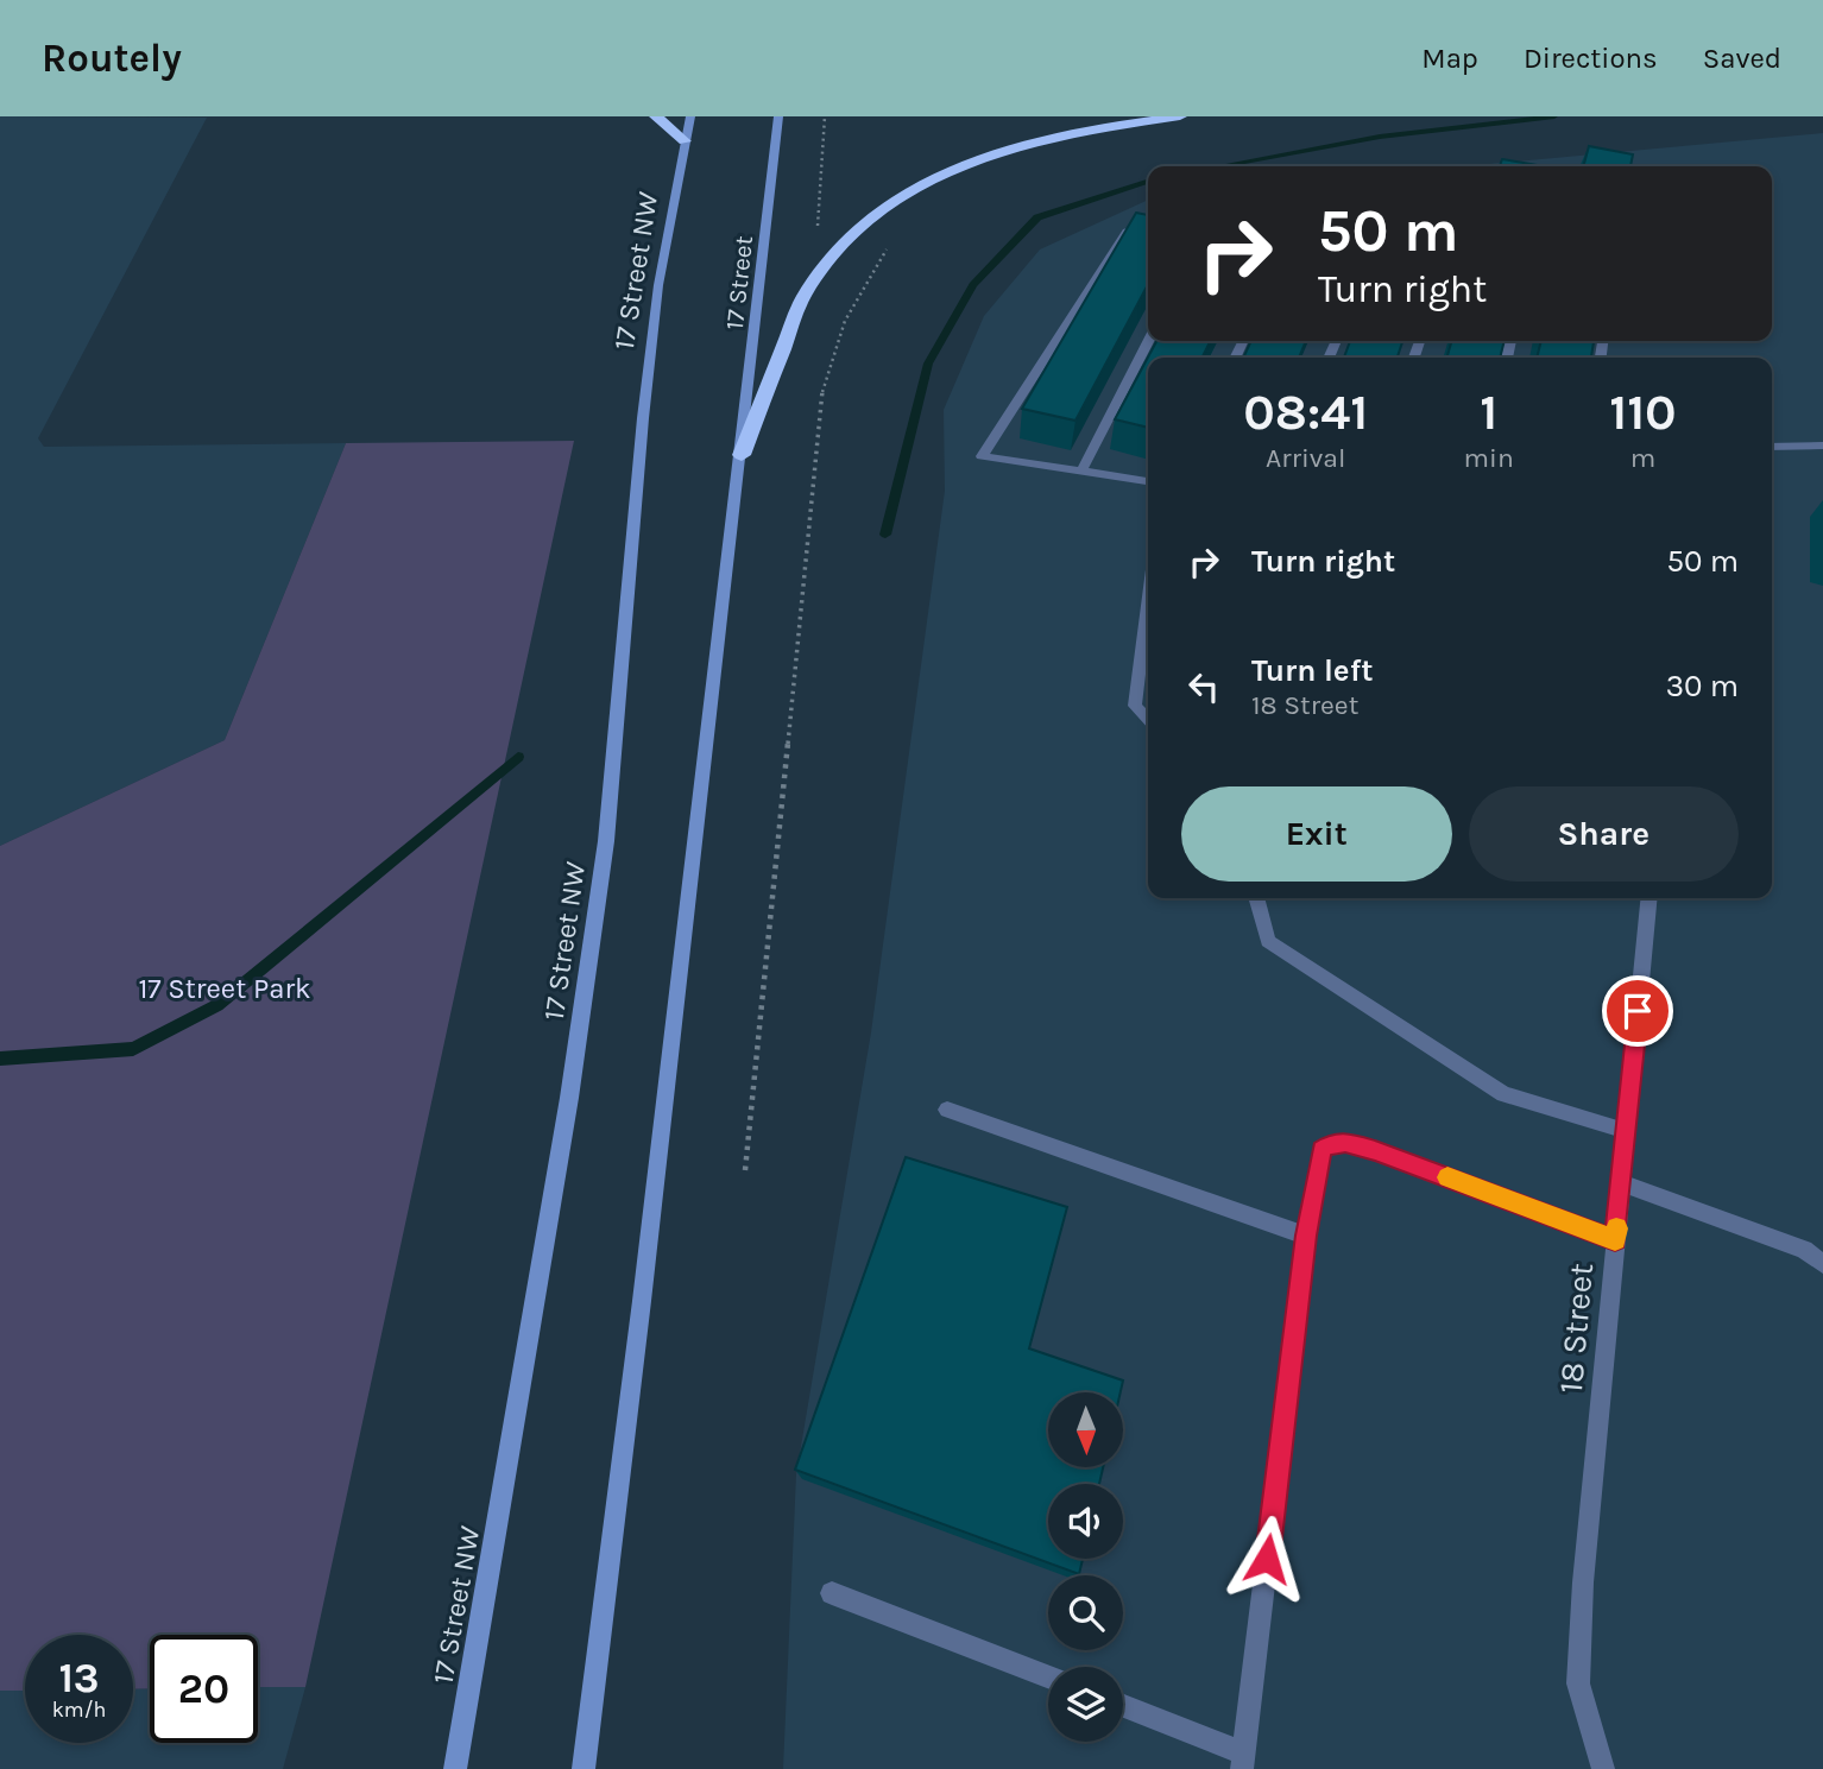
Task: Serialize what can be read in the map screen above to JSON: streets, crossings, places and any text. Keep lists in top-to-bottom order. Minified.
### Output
{"streets":{"main road":["17 Street NW","17 Street"],"street":["18 Street"]},"parks":["17 Street Park"],"north":"bottom","page":{"header":"Routely","nav":["Map","Directions","Saved"],"turn":["50 m","Turn right"],"eta":["08:41","Arrival","1","min","110","m"],"list":[{"name":"Turn right","value":"50 m"},{"name":"Turn left","note":"18 Street","value":"30 m"}],"buttons":["Exit","Share"],"speed":"13 km/h","limit":"20"}}
